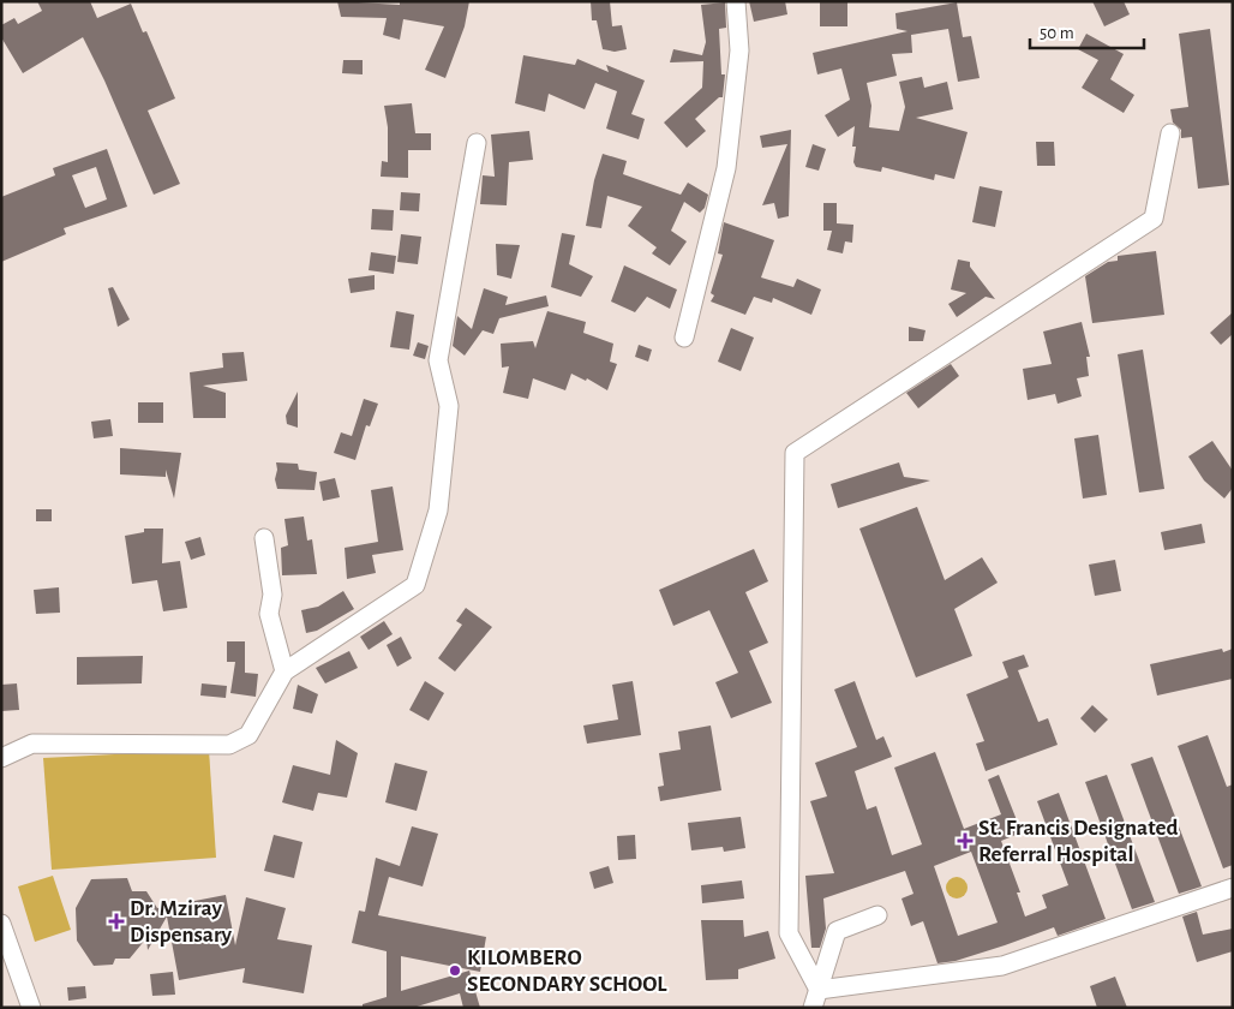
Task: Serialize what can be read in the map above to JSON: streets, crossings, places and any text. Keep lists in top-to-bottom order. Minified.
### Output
{"places":{"health":["St. Francis Designated Referral Hospital","Dr. Mziray Dispensary"],"other":["KILOMBERO SECONDARY SCHOOL"]},"scale_bar":"50 m"}
